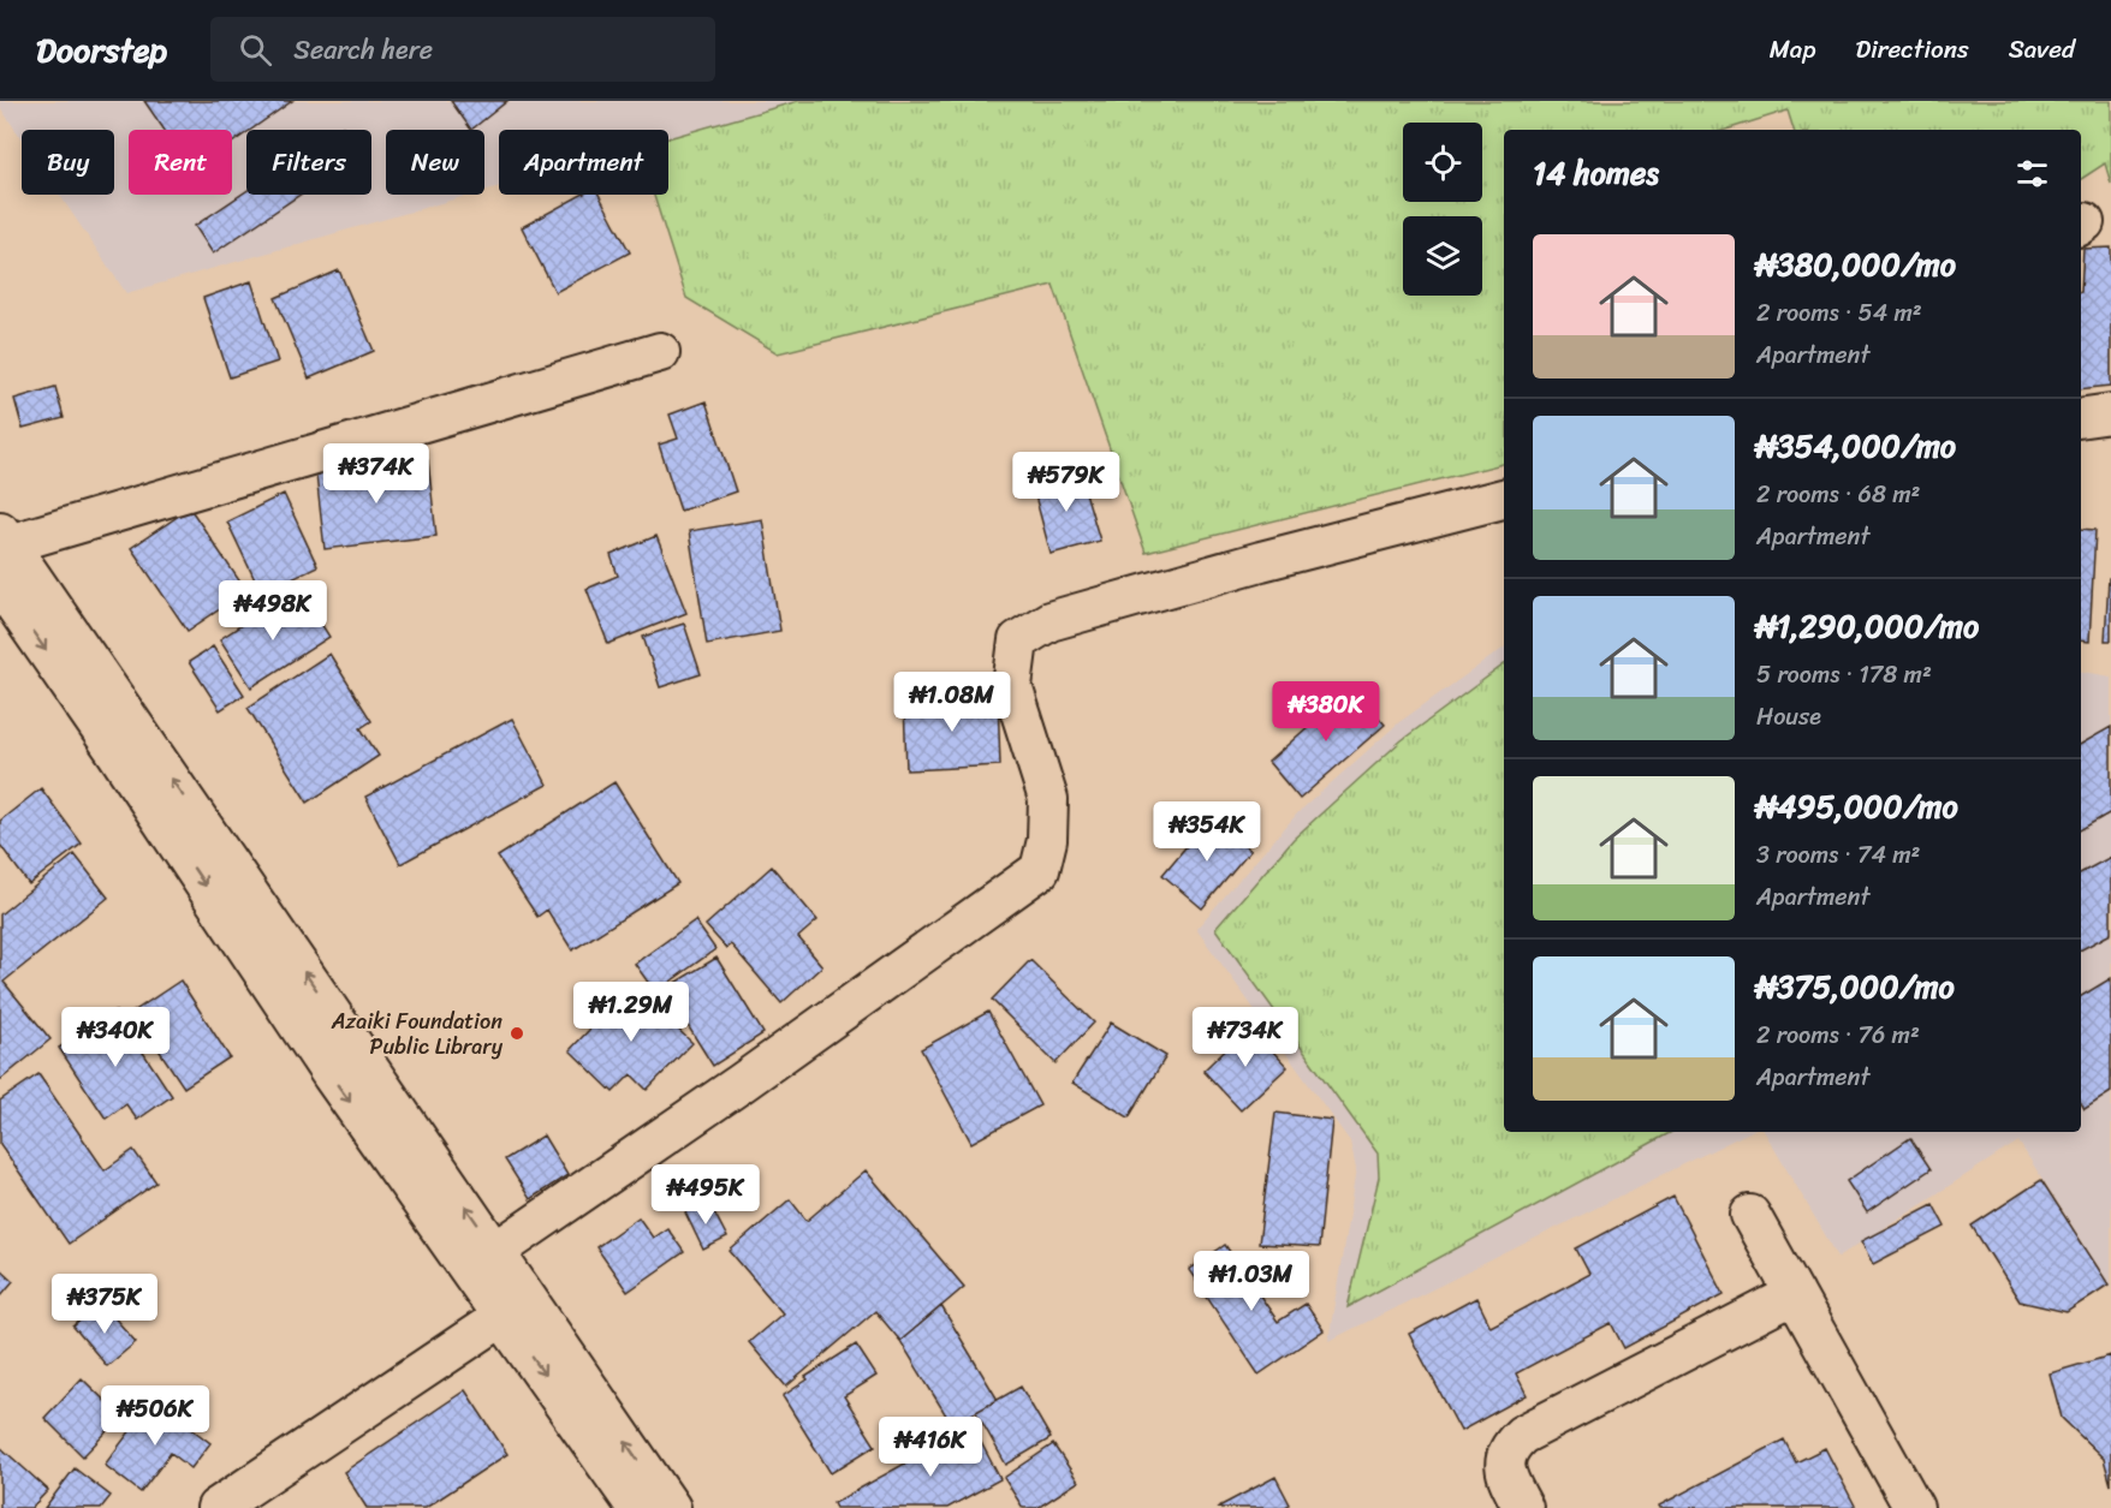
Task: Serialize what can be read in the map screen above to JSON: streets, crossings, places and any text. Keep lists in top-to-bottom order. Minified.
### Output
{"places":["Azaiki Foundation Public Library"],"page":{"header":"Doorstep","search":"Search here","nav":["Map","Directions","Saved"],"chip":["Buy","Rent","Filters","New","Apartment"],"heading":"14 homes","list":[{"name":"₦380,000/mo","note":"2 rooms · 54 m² · Apartment"},{"name":"₦354,000/mo","note":"2 rooms · 68 m² · Apartment"},{"name":"₦1,290,000/mo","note":"5 rooms · 178 m² · House"},{"name":"₦495,000/mo","note":"3 rooms · 74 m² · Apartment"},{"name":"₦375,000/mo","note":"2 rooms · 76 m² · Apartment"}],"price":["₦374K","₦579K","₦498K","₦1.08M","₦380K","₦354K","₦1.29M","₦340K","₦734K","₦495K","₦1.03M","₦375K","₦506K","₦416K"]}}
